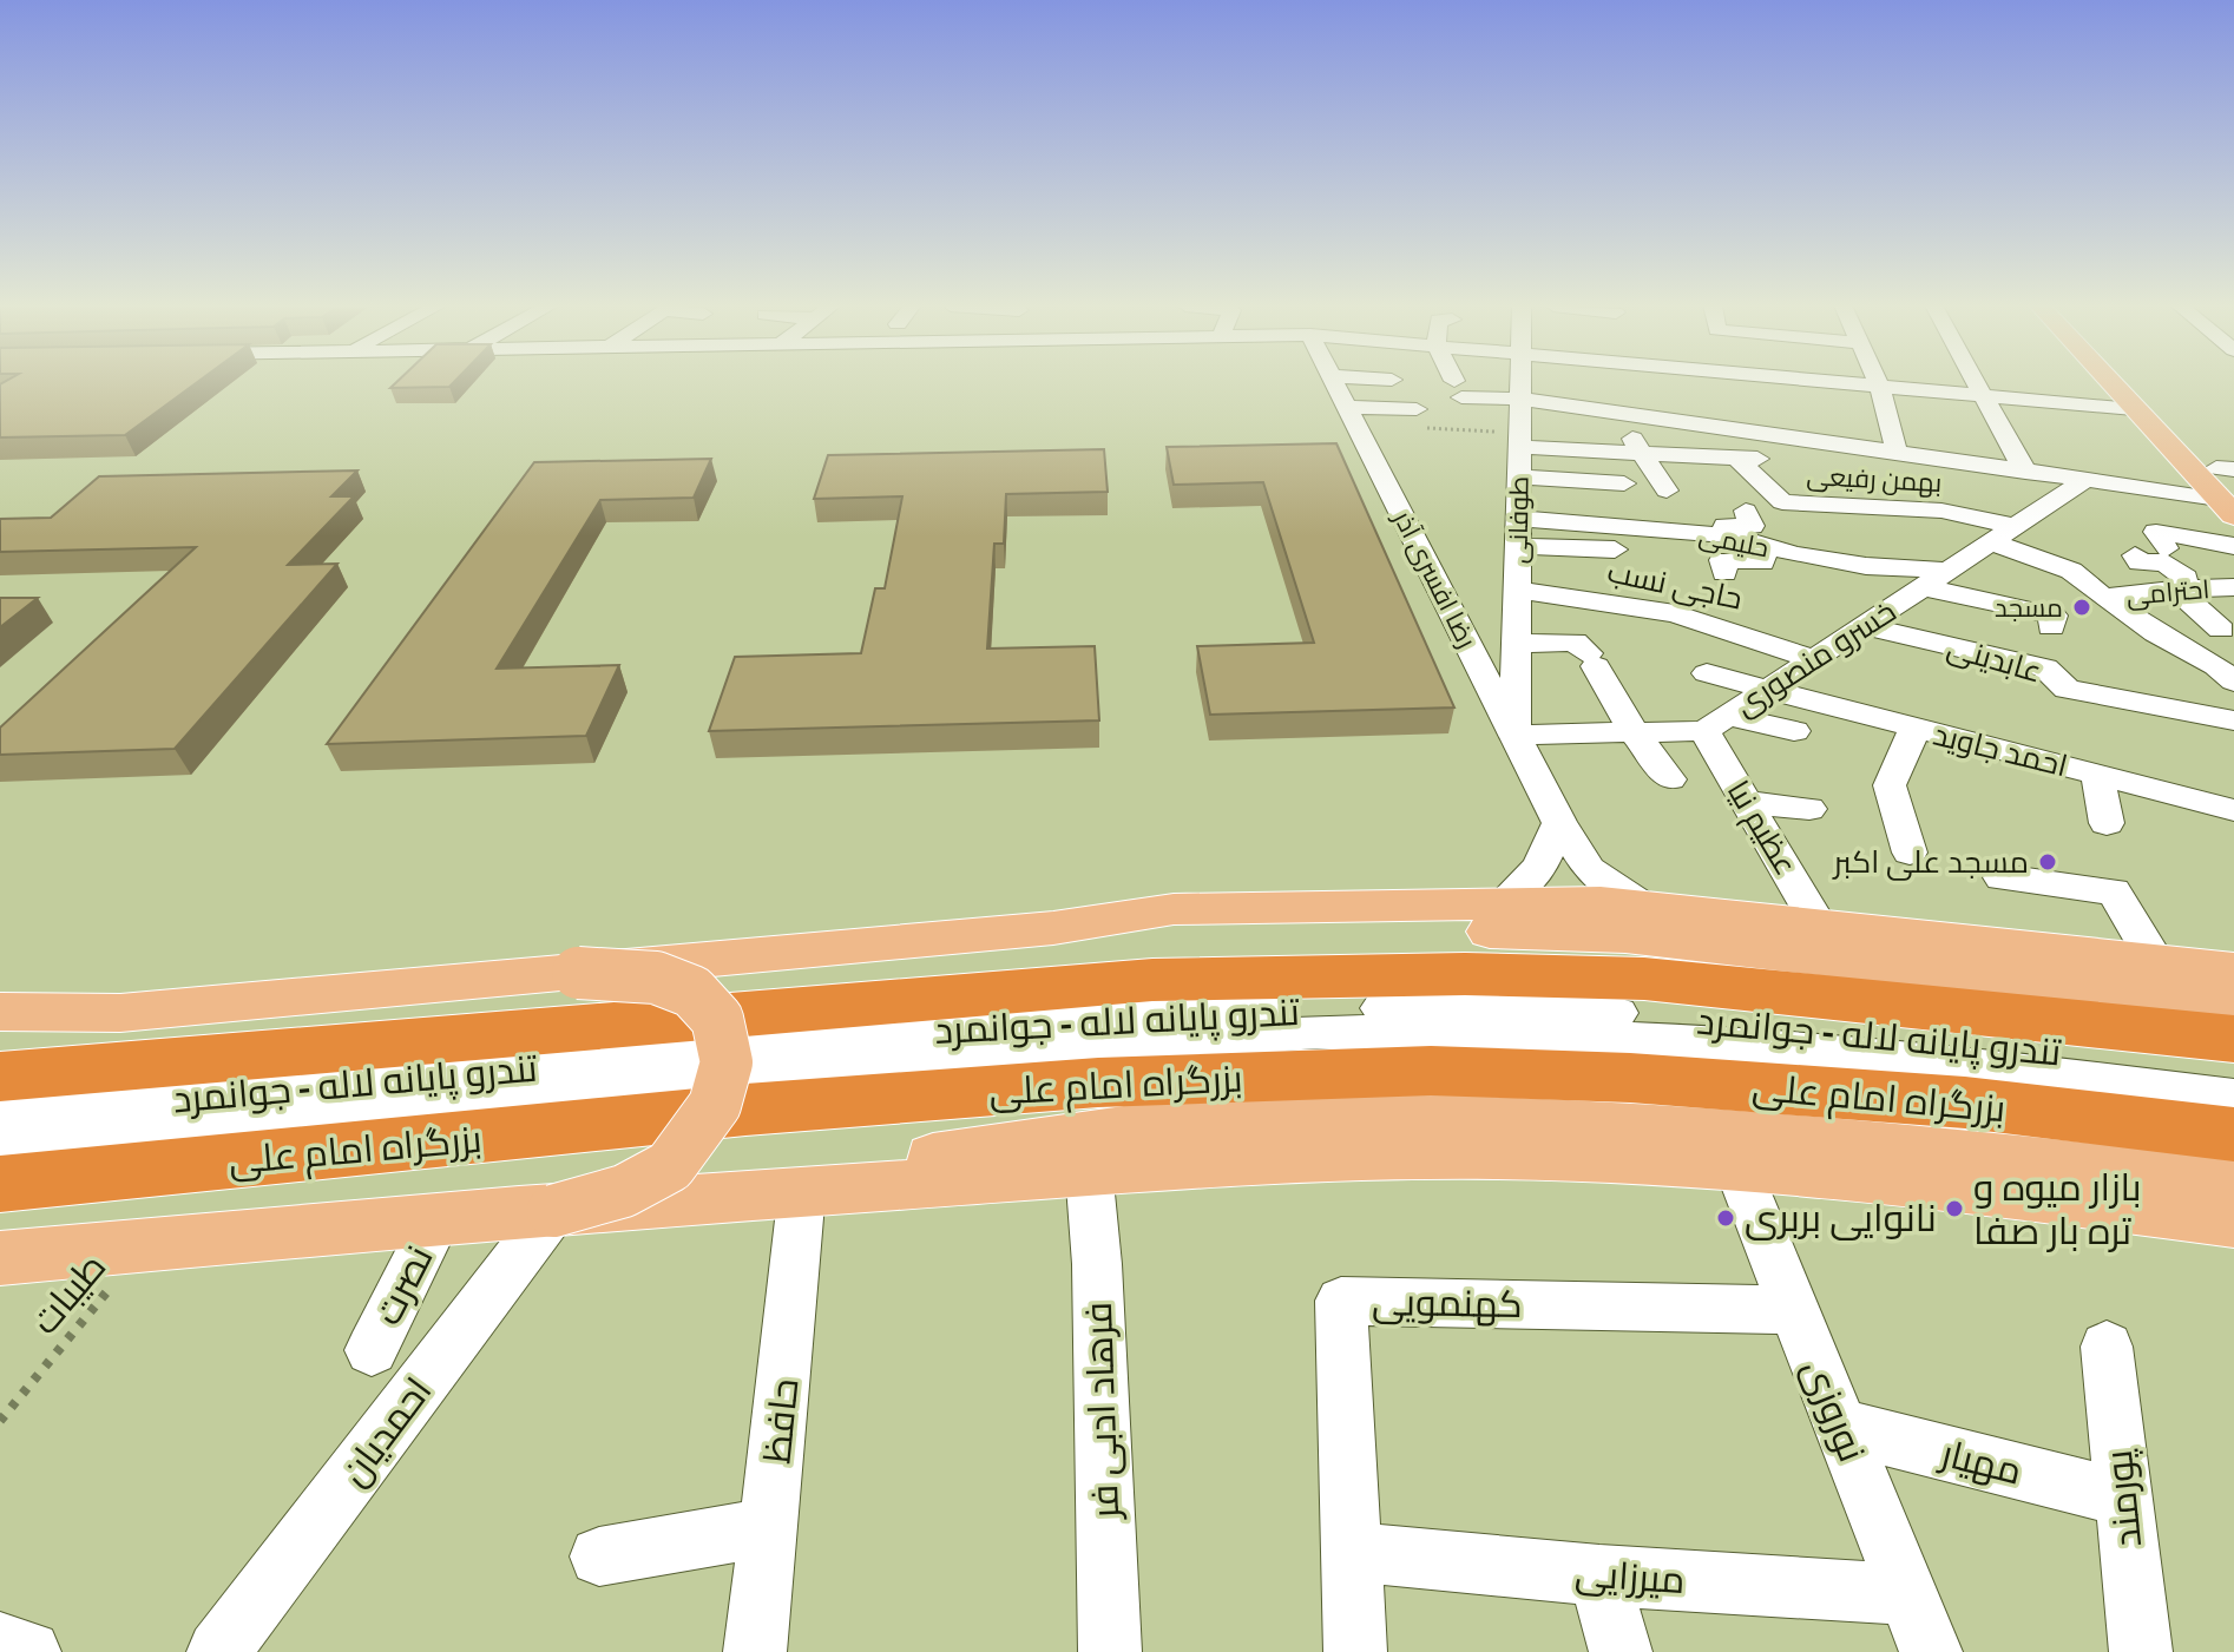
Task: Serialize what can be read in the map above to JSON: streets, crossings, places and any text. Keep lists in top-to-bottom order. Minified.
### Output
{"streets":{"highway":["بزرگراه امام علی"],"street":["بهمن رفیعی","طوفانی","حلیمی","رضا افسری آذر","حاجی نسب","احترامی","خسرو منصوری","عابدینی","احمد جاوید","عظیم نیا","تندرو پایانه لاله - جوانمرد","نصرت","کهنمویی","فرهاد ادبی فر","نوروزی","حافظ","احمدیان","مهیار","پورمند","میرزایی"],"path":["طیبات"]},"crossings":[["بهمن رفیعی","خسرو منصوری"],["طوفانی","حلیمی"],["طوفانی","رضا افسری آذر"],["طوفانی","حاجی نسب"],["طوفانی","خسرو منصوری"],["حلیمی","خسرو منصوری"],["رضا افسری آذر","خسرو منصوری"],["حاجی نسب","خسرو منصوری"],["خسرو منصوری","عابدینی"],["خسرو منصوری","احمد جاوید"],["خسرو منصوری","عظیم نیا"],["کهنمویی","نوروزی"],["کهنمویی","میرزایی"],["نوروزی","مهیار"],["نوروزی","میرزایی"],["مهیار","پورمند"]],"places":["مسجد","مسجد علی اکبر","بازار میوه و تره بار صفا","نانوایی بربری"]}
